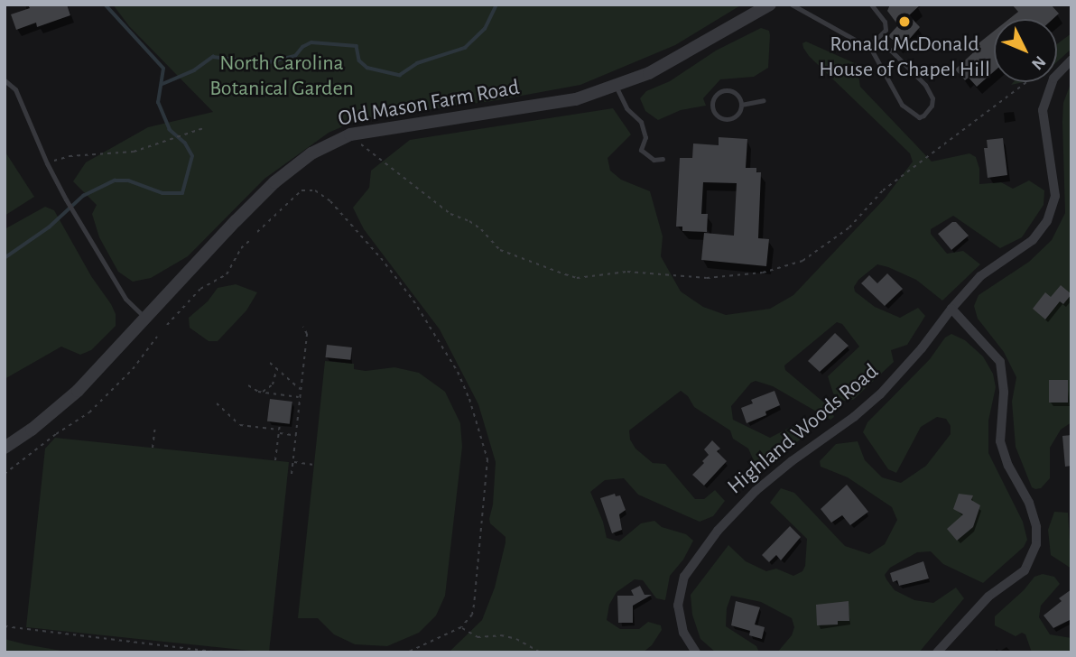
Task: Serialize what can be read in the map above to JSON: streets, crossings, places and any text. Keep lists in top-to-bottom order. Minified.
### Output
{"streets":{"street":["Old Mason Farm Road","Highland Woods Road"]},"parks":["North Carolina Botanical Garden"],"places":["Ronald McDonald House of Chapel Hill"],"north":"bottom right"}
